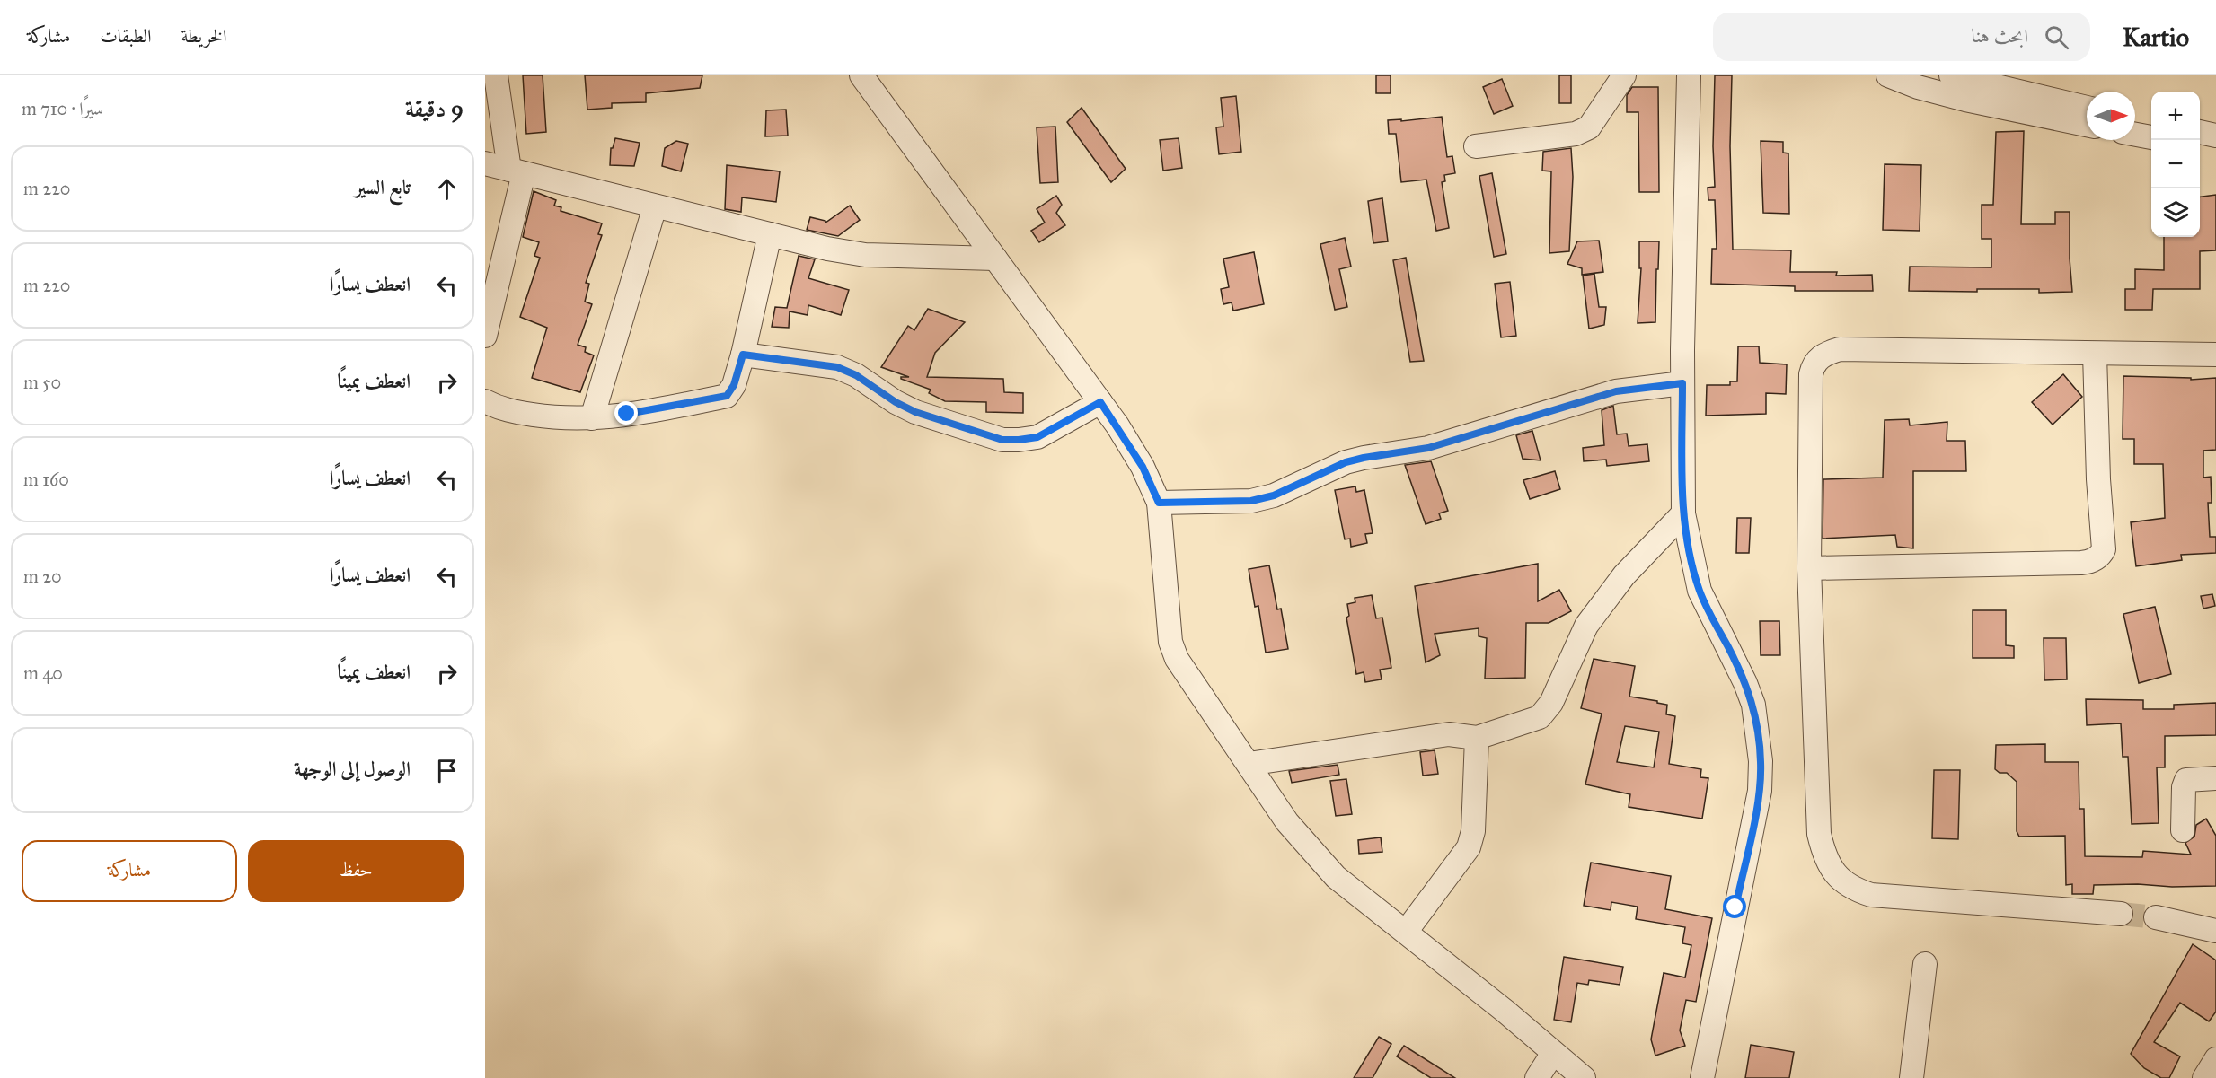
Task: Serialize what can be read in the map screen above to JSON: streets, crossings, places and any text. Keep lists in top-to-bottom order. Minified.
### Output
{"north":"right","page":{"header":"Kartio","search":"ابحث هنا","nav":["الخريطة","الطبقات","مشاركة"],"heading":["9 دقيقة","سيرًا · 710 m"],"map_buttons":["+","−"],"list":[["تابع السير","220 m"],["انعطف يسارًا","220 m"],["انعطف يمينًا","50 m"],["انعطف يسارًا","160 m"],["انعطف يسارًا","20 m"],["انعطف يمينًا","40 m"],"الوصول إلى الوجهة"],"buttons":["حفظ","مشاركة"]}}
